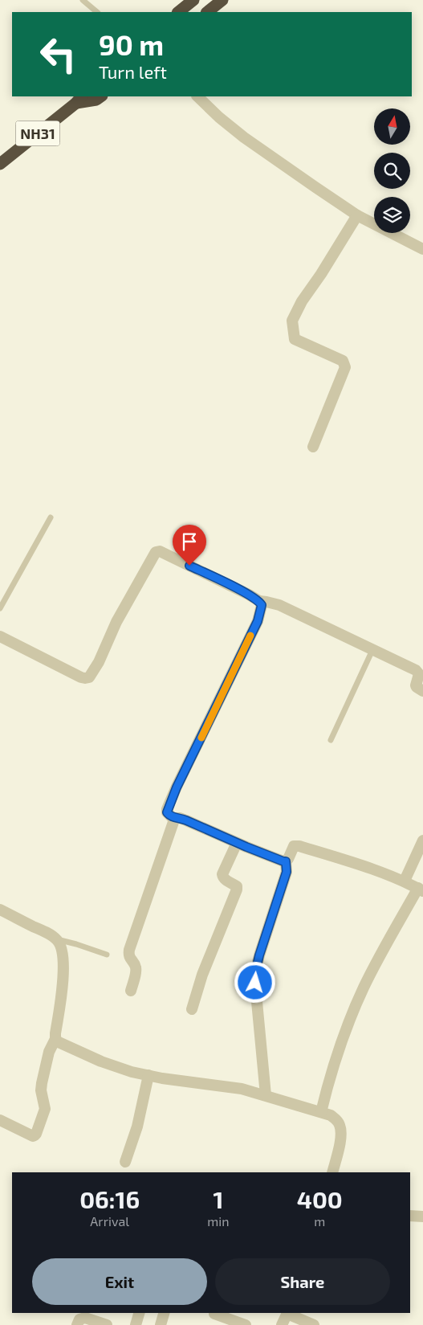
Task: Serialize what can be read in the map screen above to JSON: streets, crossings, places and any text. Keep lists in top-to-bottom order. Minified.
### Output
{"streets":{"highway":["NH31"]},"north":"top","page":{"turn":["90 m","Turn left"],"eta":["06:16","Arrival","1","min","400","m"],"buttons":["Exit","Share"]}}
